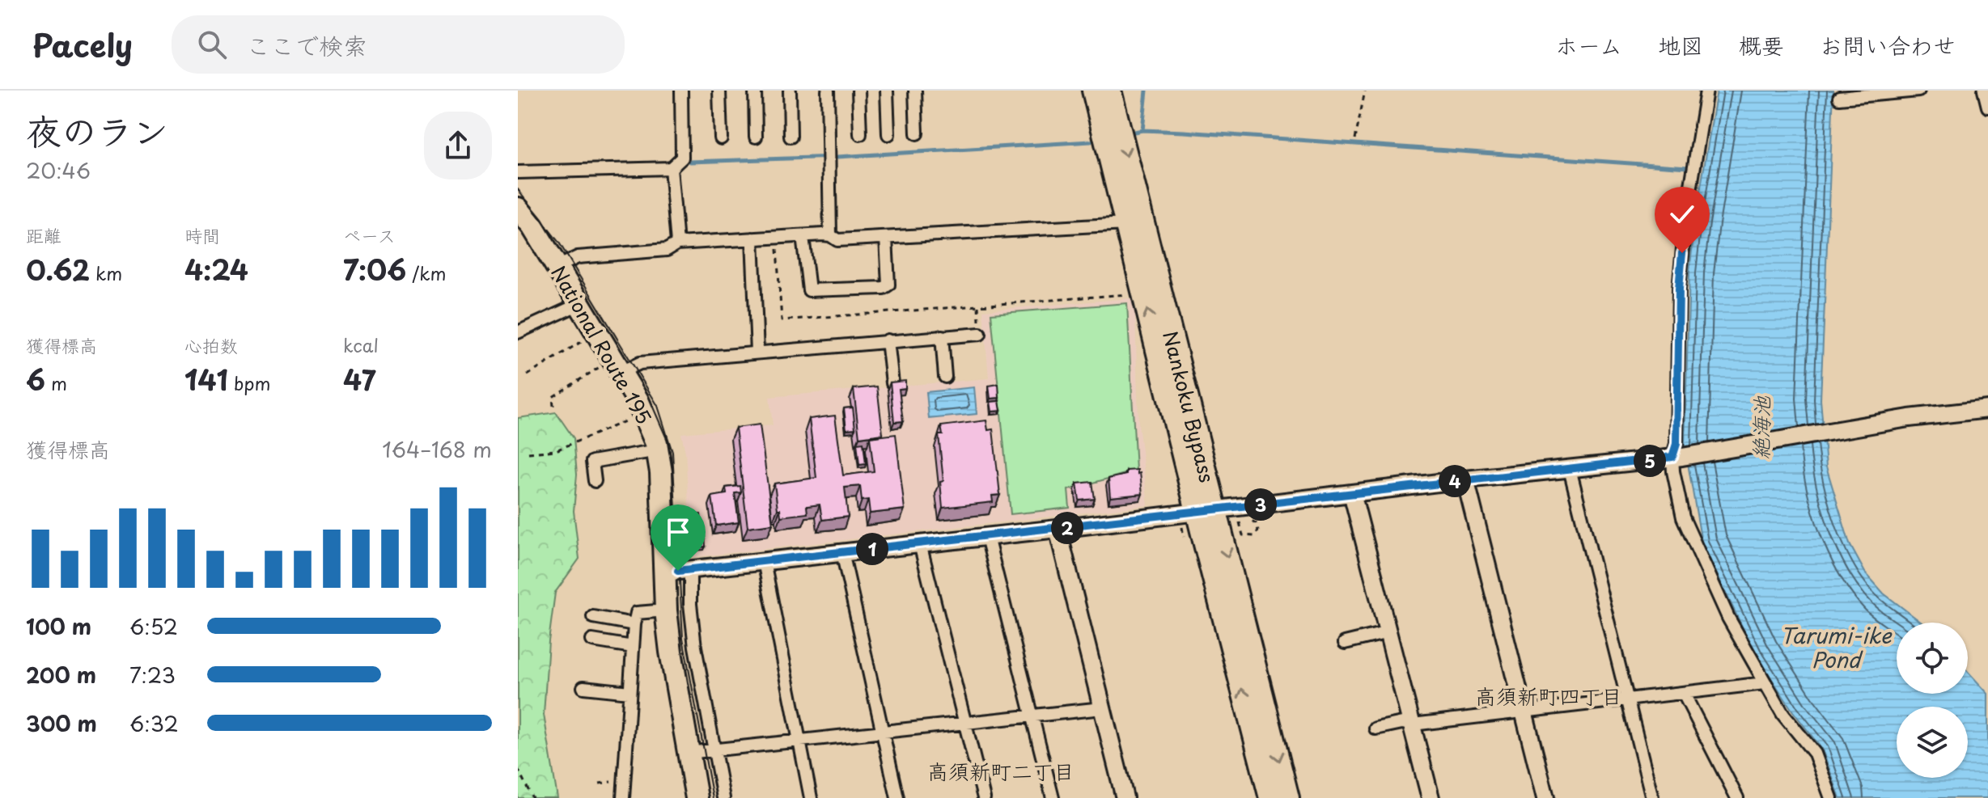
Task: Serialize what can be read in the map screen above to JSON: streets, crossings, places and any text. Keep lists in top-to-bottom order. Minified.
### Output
{"streets":{"highway":["National Route 195","Nankoku Bypass"]},"districts":["高須新町四丁目","高須新町二丁目"],"water":["絶海池","Tarumi-ike Pond"],"page":{"header":"Pacely","search":"ここで検索","nav":["ホーム","地図","概要","お問い合わせ"],"heading":["夜のラン","20:46"],"stats":[["距離","0.62 km"],["時間","4:24"],["ペース","7:06 /km"],["獲得標高","6 m"],["心拍数","141 bpm"],["kcal","47"]],"chart":["獲得標高","164–168 m"],"pins":["5","4","3","2","1"],"list":[{"name":"100 m","note":"6:52"},{"name":"200 m","note":"7:23"},{"name":"300 m","note":"6:32"}]}}
